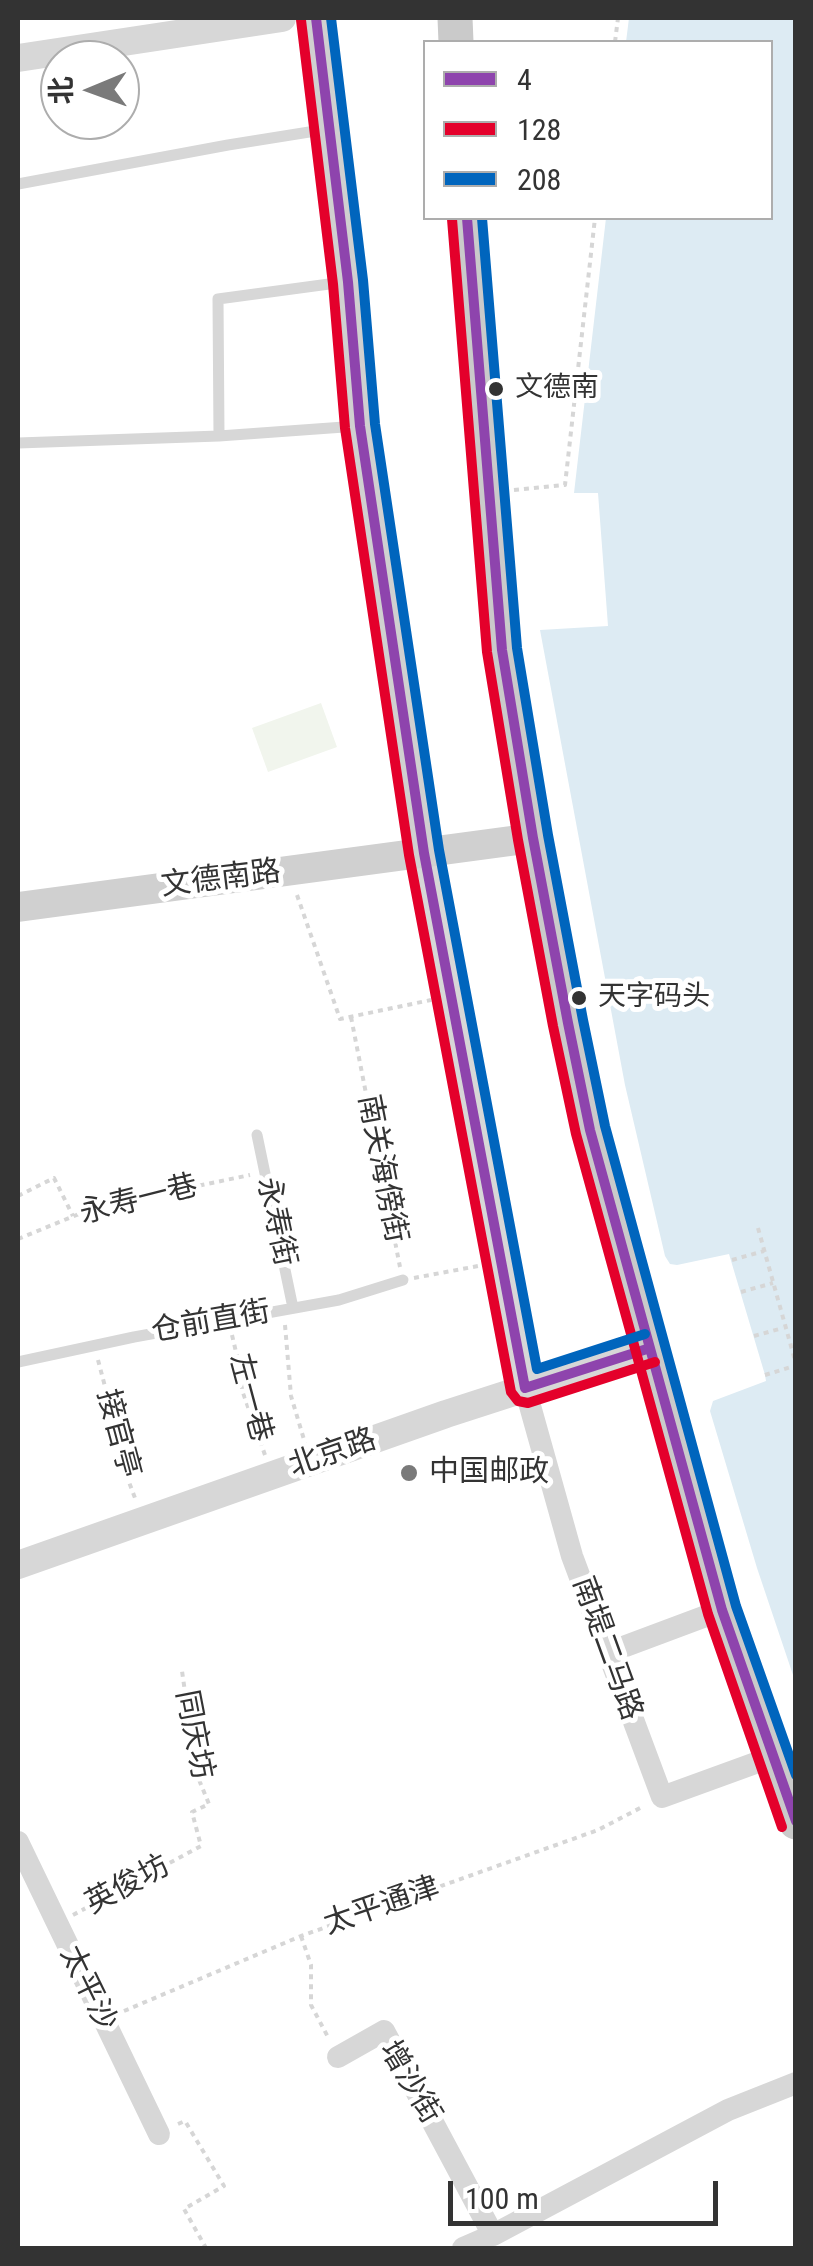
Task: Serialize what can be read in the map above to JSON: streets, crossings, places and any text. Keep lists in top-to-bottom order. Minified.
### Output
{"streets":{"main road":["文德南路"],"street":["北京路","南堤二马路","太平沙","增沙街"],"lane":["永寿街","仓前直街"],"path":["南关海傍街","永寿一巷","左一巷","接官亭","同庆坊","英俊坊","太平通津"]},"crossings":[["南关海傍街","仓前直街"],["永寿一巷","永寿街"],["永寿街","仓前直街"],["仓前直街","左一巷"],["仓前直街","接官亭"],["左一巷","北京路"],["接官亭","北京路"],["北京路","南堤二马路"],["南堤二马路","太平通津"],["同庆坊","英俊坊"],["英俊坊","太平沙"],["太平通津","太平沙"],["太平通津","增沙街"]],"places":["文德南","天字码头","中国邮政"],"lines":["transit line 4","transit line 208","transit line 128"],"legend":["4","128","208"],"scale_bar":"100 m","north":"left"}
